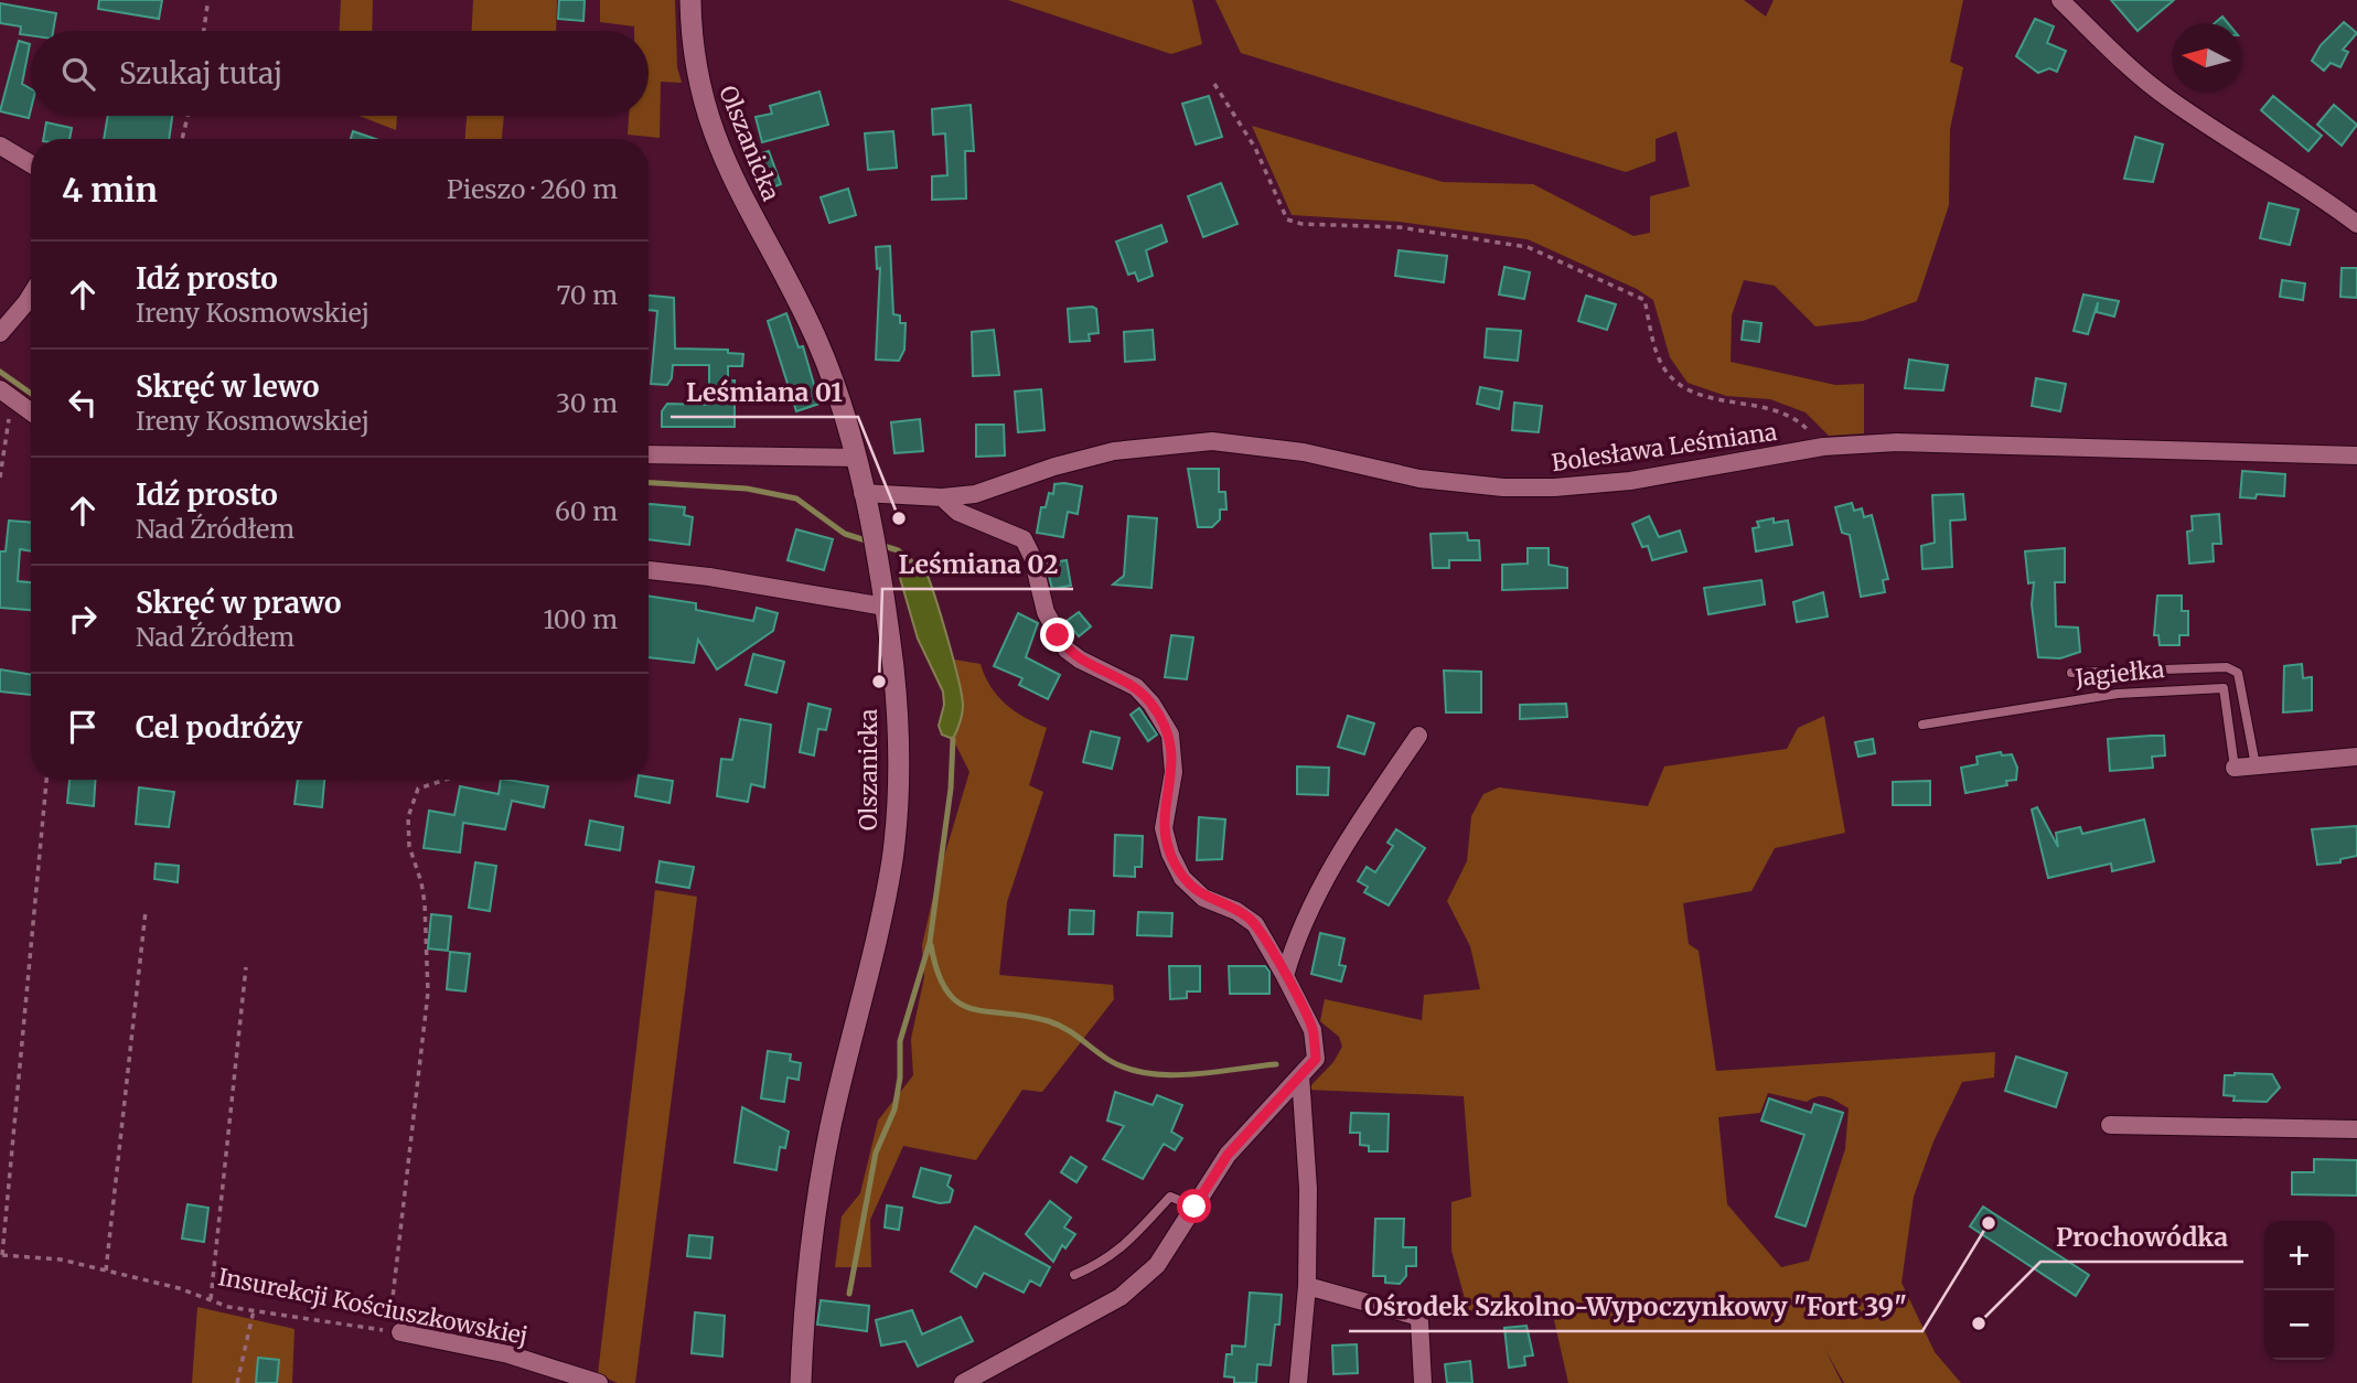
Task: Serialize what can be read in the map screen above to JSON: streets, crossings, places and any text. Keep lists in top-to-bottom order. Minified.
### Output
{"streets":{"street":["Olszanicka","Bolesława Leśmiana","Jagiełka","Insurekcji Kościuszkowskiej"]},"crossings":[["Olszanicka","Bolesława Leśmiana"]],"places":["Leśmiana 01","Leśmiana 02","Ośrodek Szkolno-Wypoczynkowy \"Fort 39\"","Prochowódka"],"north":"left","page":{"search":"Szukaj tutaj","heading":["4 min","Pieszo · 260 m"],"list":[["Idź prosto","Ireny Kosmowskiej","70 m"],["Skręć w lewo","Ireny Kosmowskiej","30 m"],["Idź prosto","Nad Źródłem","60 m"],["Skręć w prawo","Nad Źródłem","100 m"],"Cel podróży"],"map_buttons":["+","−"]}}
